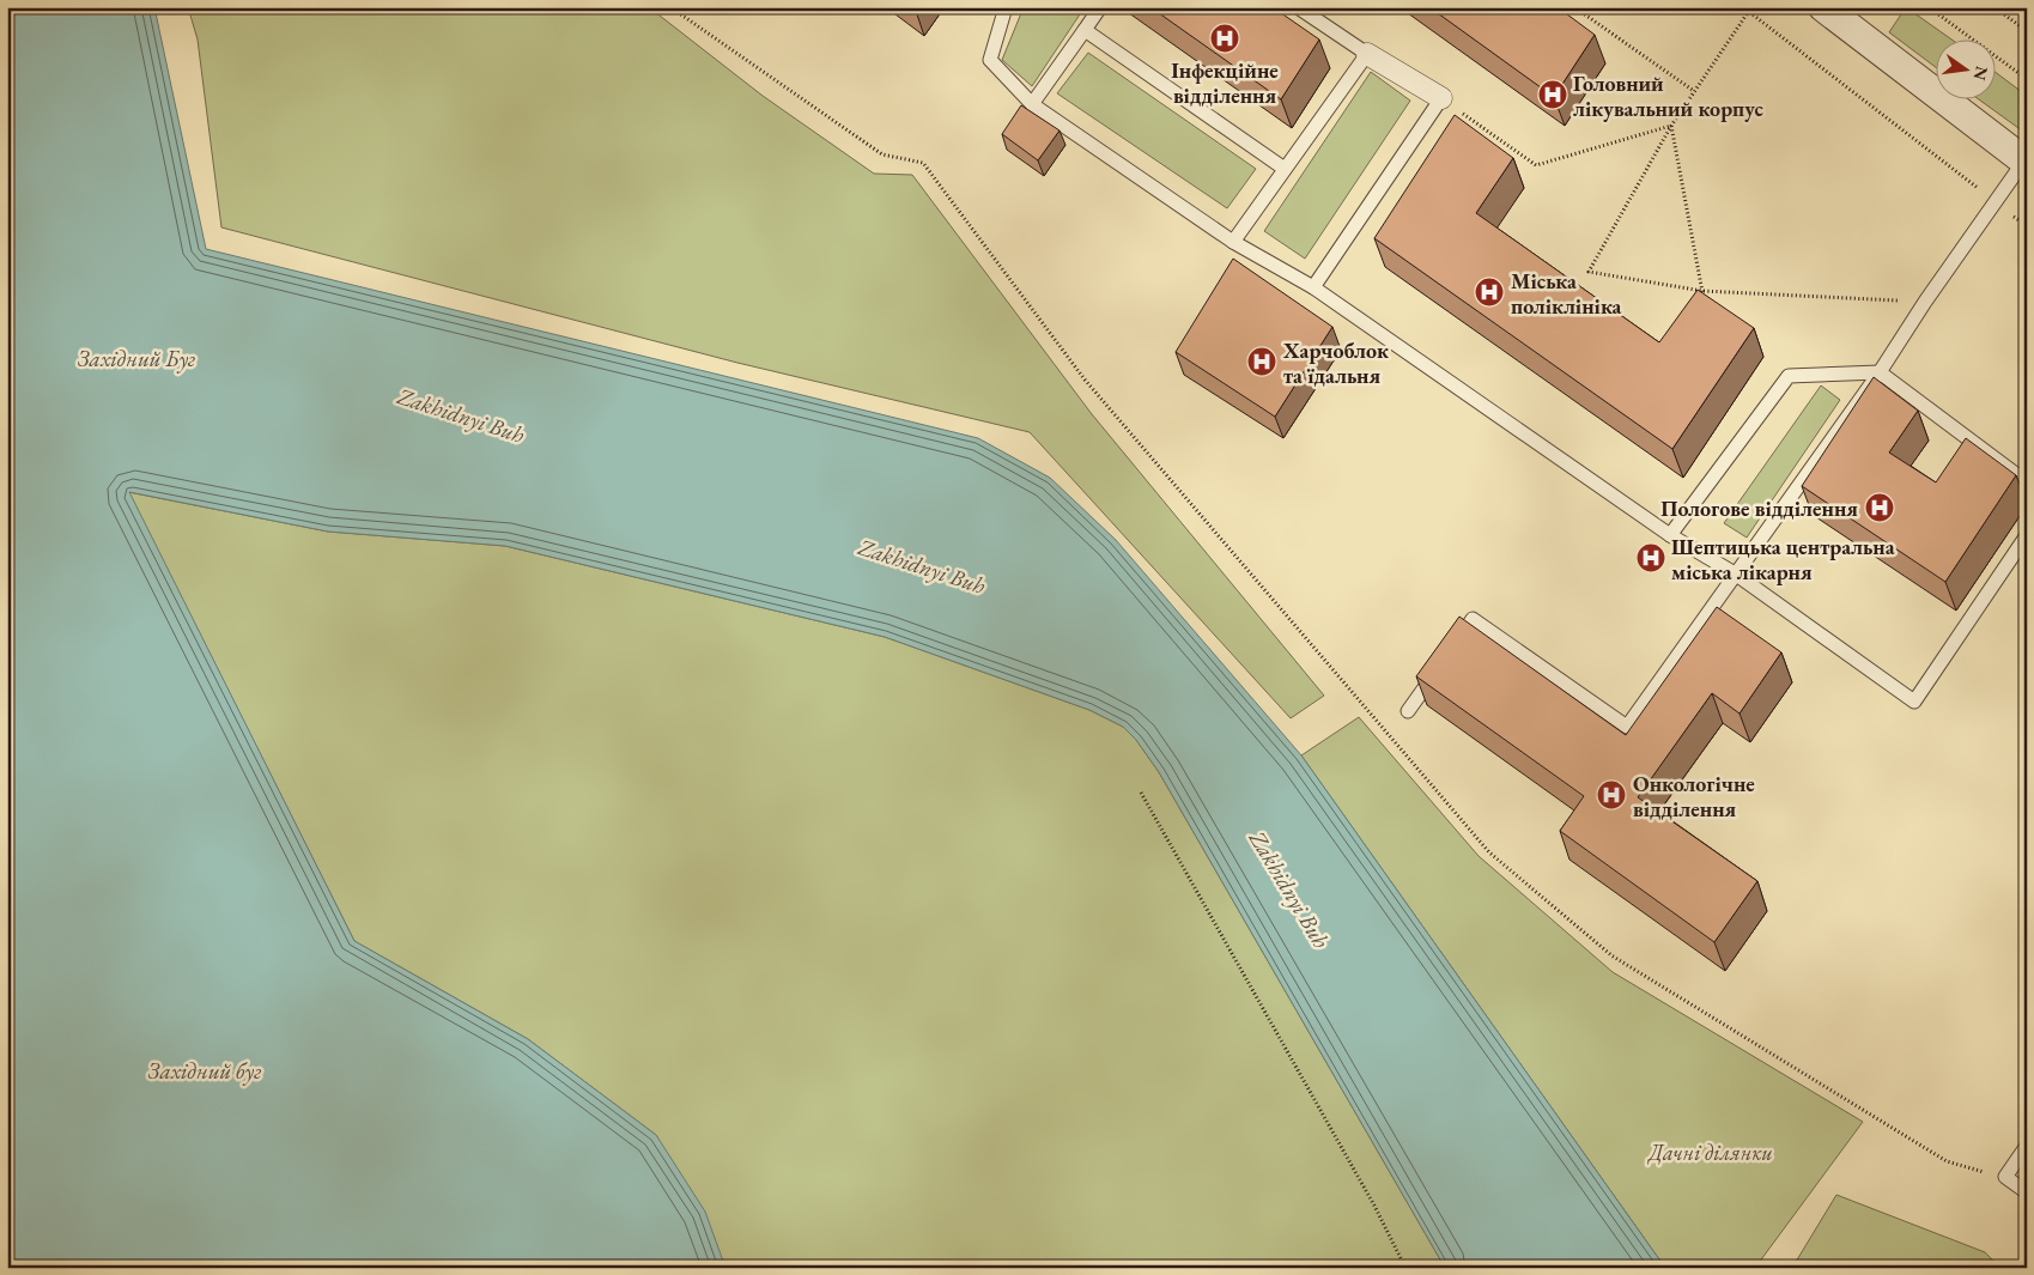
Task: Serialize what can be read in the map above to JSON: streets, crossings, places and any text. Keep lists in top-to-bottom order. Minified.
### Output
{"water":["Західний Буг","Zakhidnyi Buh","Західний буг"],"parks":["Дачні ділянки"],"places":{"hospital":["Інфекційне відділення","Головний лікувальний корпус","Міська поліклініка","Харчоблок та їдальня","Пологове відділення","Шептицька центральна міська лікарня","Онкологічне відділення"]},"north":"right"}
